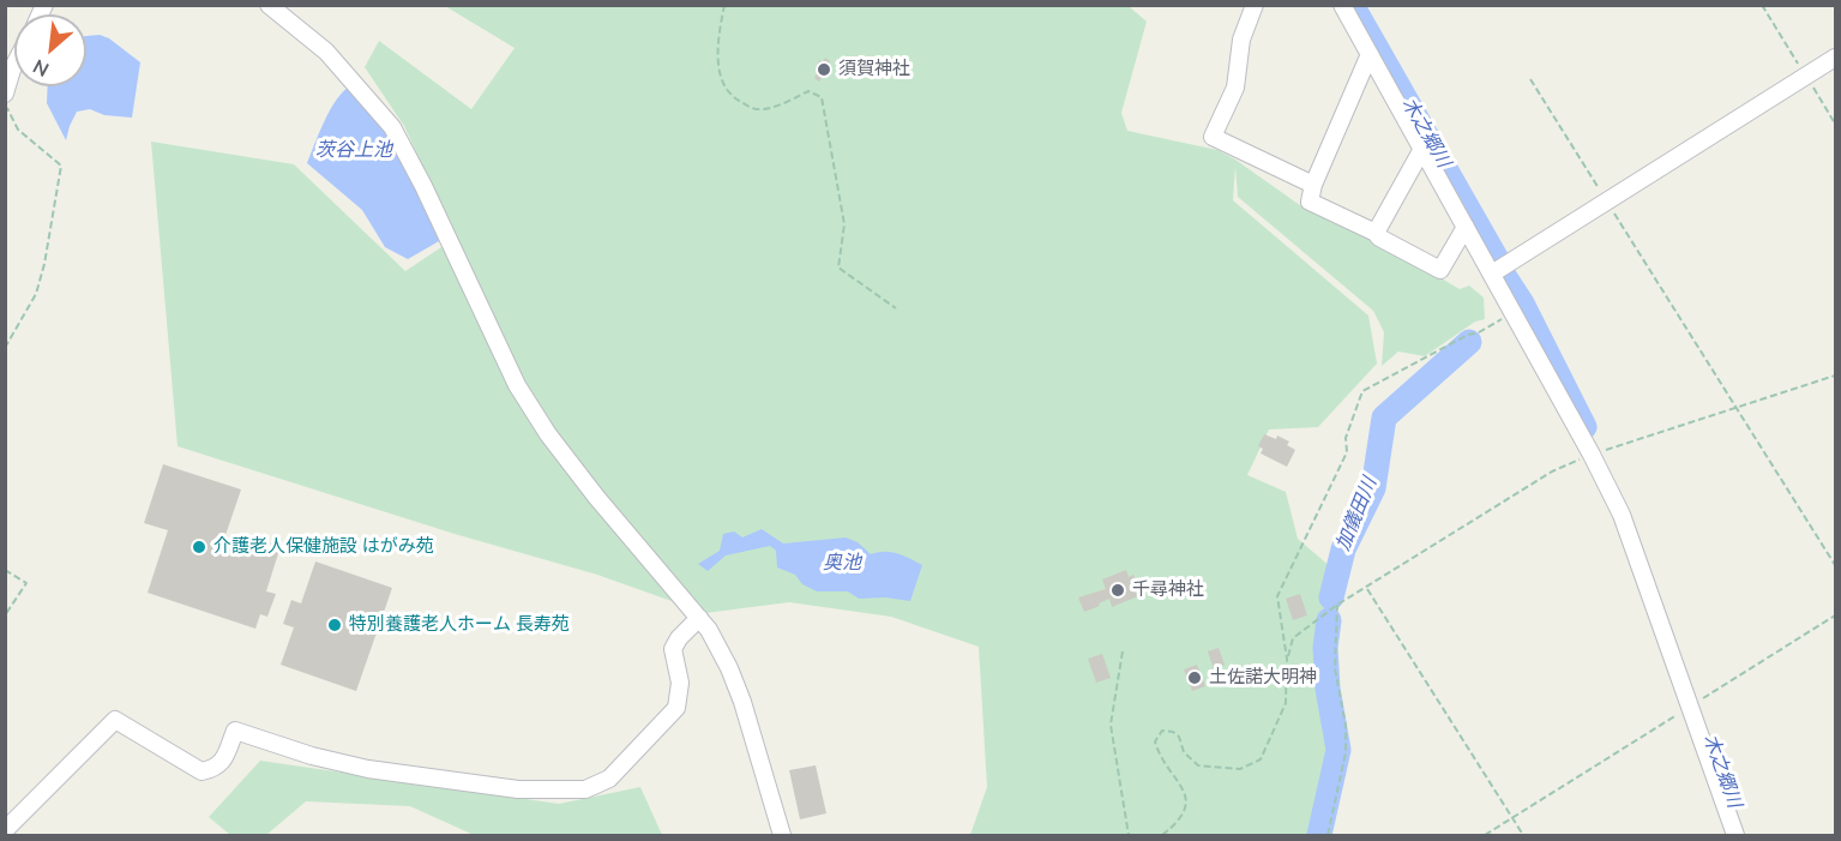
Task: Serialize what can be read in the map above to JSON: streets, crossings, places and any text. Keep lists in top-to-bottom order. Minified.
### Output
{"water":["木之郷川","茨谷上池","加儀田川","奥池"],"places":["須賀神社","介護老人保健施設 はがみ苑","千尋神社","特別養護老人ホーム 長寿苑","土佐諾大明神"],"north":"bottom left"}
